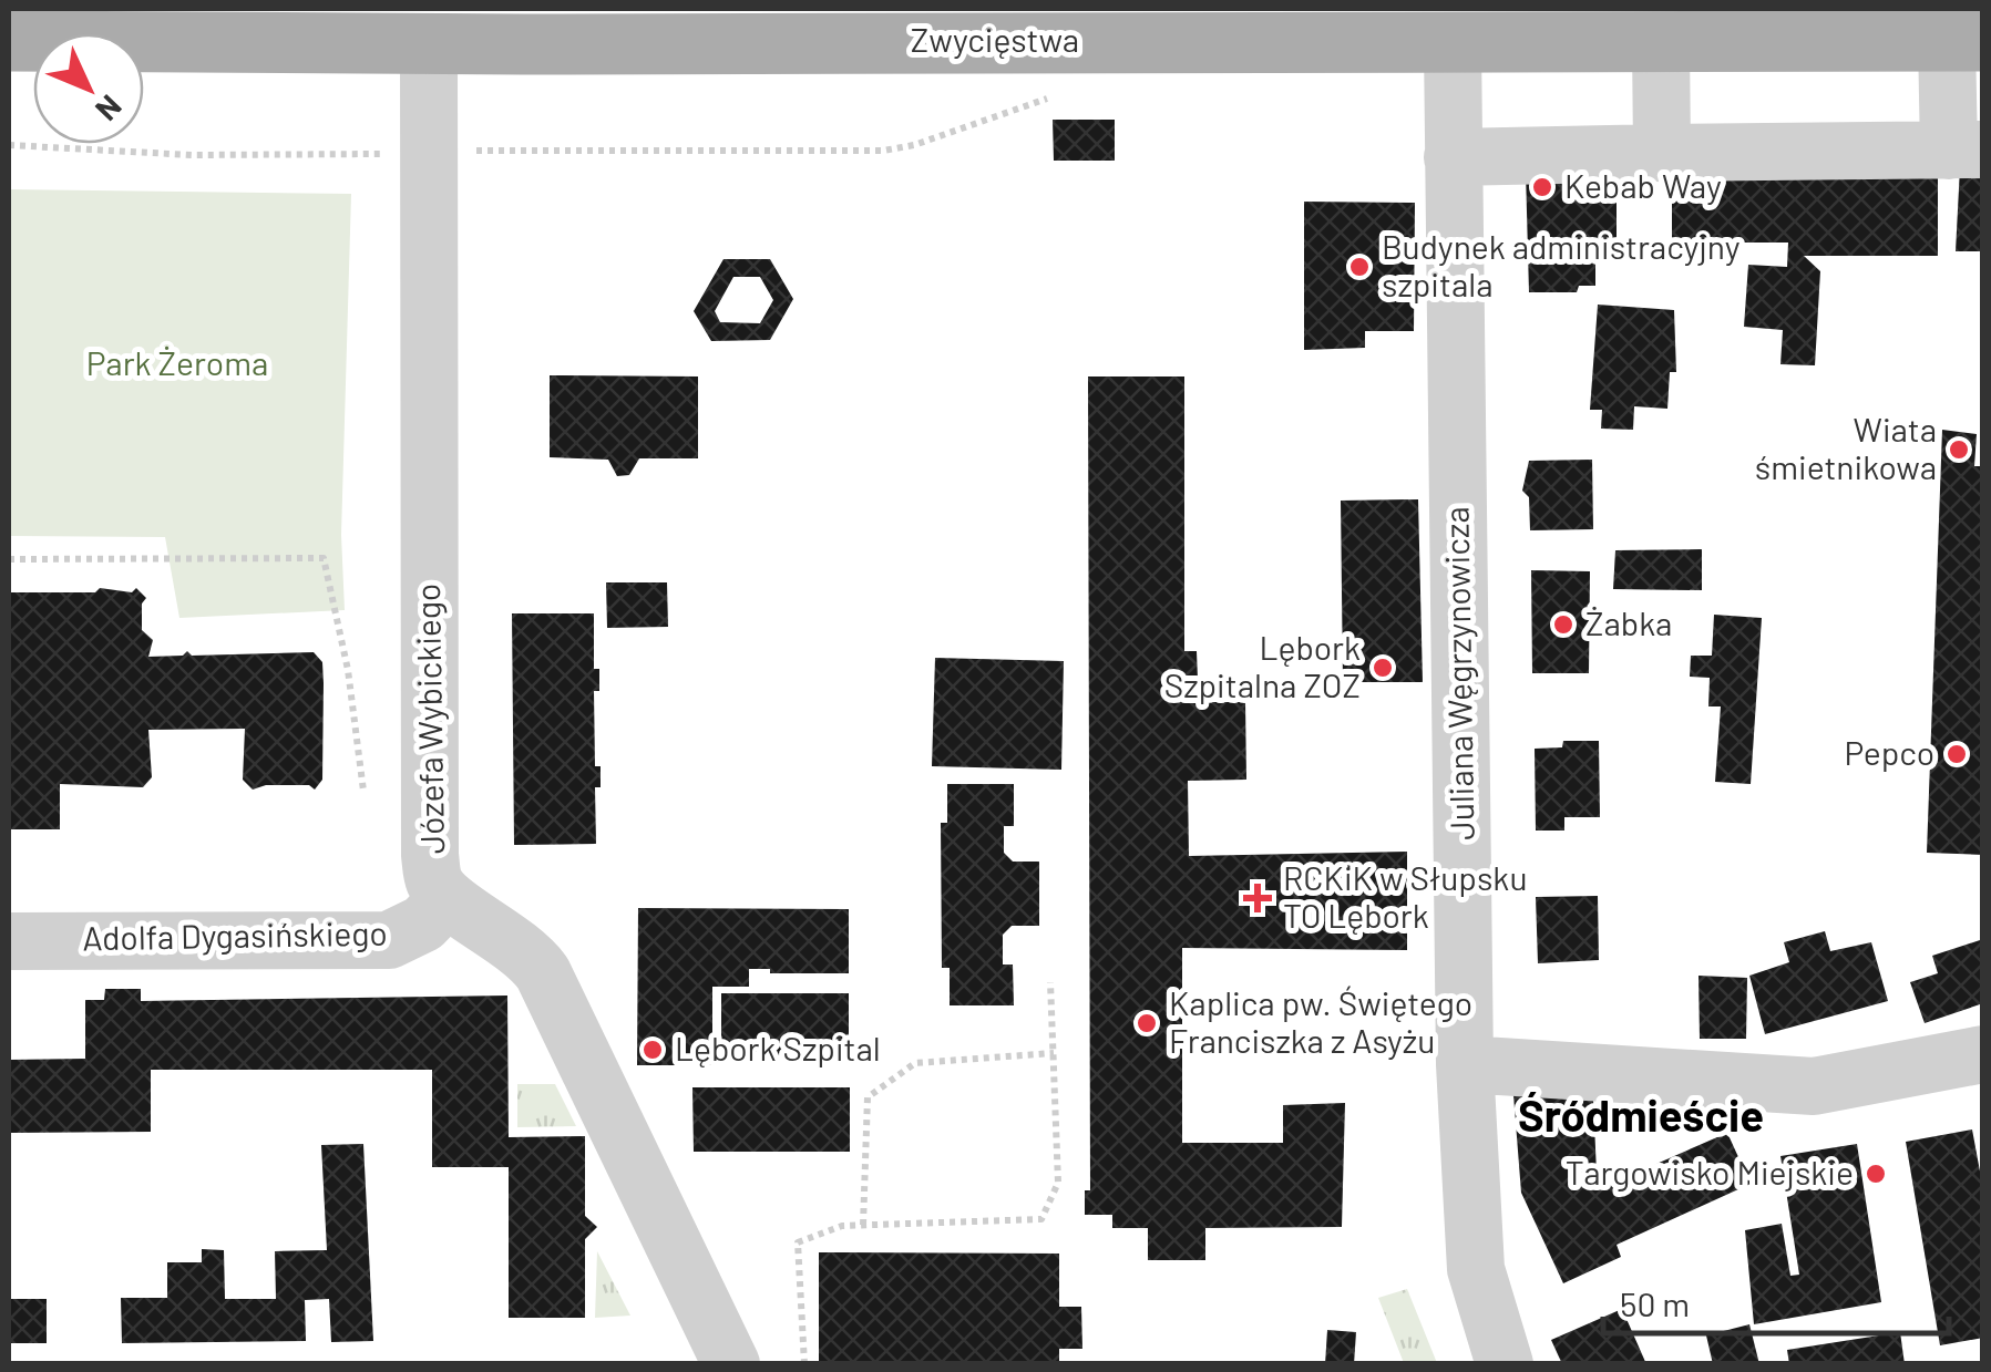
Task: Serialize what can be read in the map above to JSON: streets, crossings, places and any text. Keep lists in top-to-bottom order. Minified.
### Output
{"streets":{"main road":["Zwycięstwa"],"street":["Juliana Węgrzynowicza","Józefa Wybickiego","Adolfa Dygasińskiego"]},"crossings":[["Zwycięstwa","Juliana Węgrzynowicza"],["Zwycięstwa","Józefa Wybickiego"],["Józefa Wybickiego","Adolfa Dygasińskiego"]],"districts":["Śródmieście"],"parks":["Park Żeroma"],"places":{"other":["Kebab Way","Budynek administracyjny szpitala","Wiata śmietnikowa","Żabka","Lębork Szpitalna ZOZ","Pepco","Kaplica pw. Świętego Franciszka z Asyżu","Lębork Szpital","Targowisko Miejskie"],"health":["RCKiK w Słupsku TO Lębork"]},"scale_bar":"50 m","north":"bottom right"}
